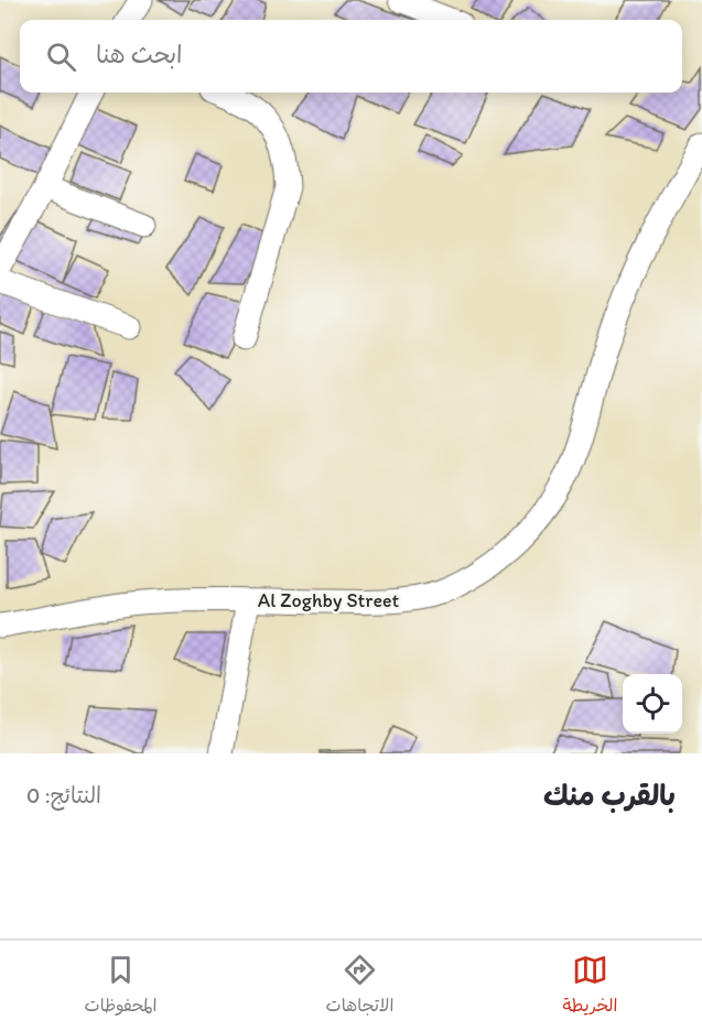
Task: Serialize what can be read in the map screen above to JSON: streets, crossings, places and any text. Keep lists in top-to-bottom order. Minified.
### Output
{"streets":{"street":["Al Zoghby Street"]},"page":{"search":"ابحث هنا","heading":["بالقرب منك","النتائج: 0"],"nav":["الخريطة","الاتجاهات","المحفوظات"]}}
